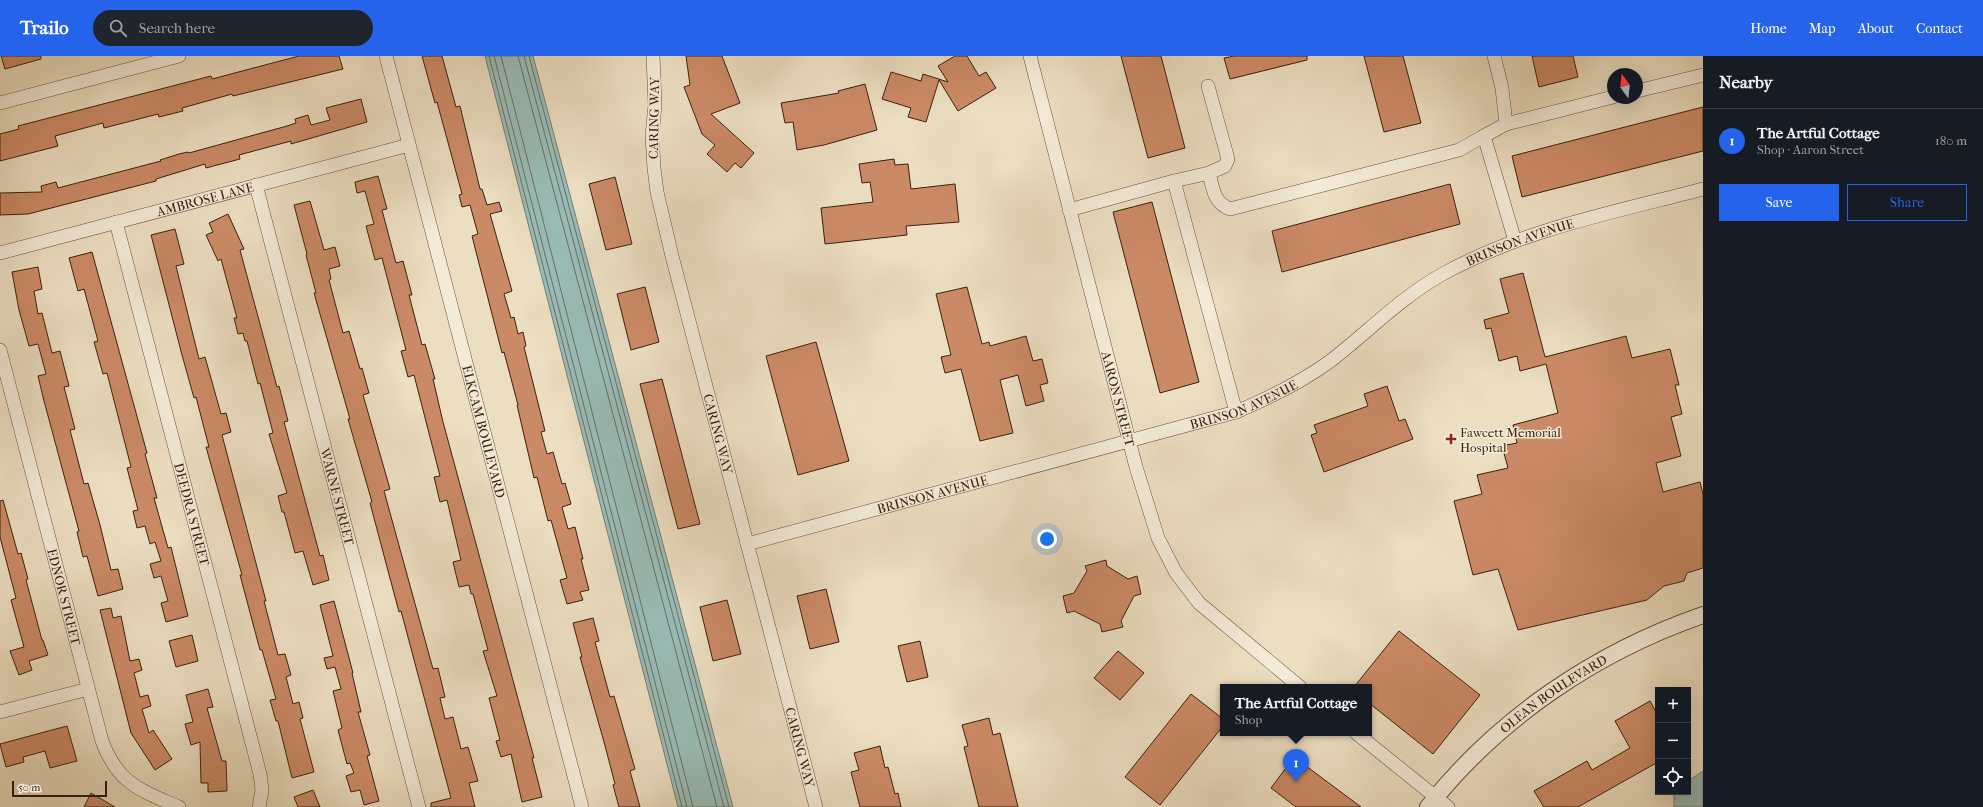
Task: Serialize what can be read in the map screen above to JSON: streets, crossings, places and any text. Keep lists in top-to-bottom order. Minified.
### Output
{"streets":{"street":["CARING WAY","AMBROSE LANE","BRINSON AVENUE","AARON STREET","ELKCAM BOULEVARD","WARNE STREET","DEEDRA STREET","EDNOR STREET","OLEAN BOULEVARD"]},"crossings":[["CARING WAY","BRINSON AVENUE"],["AMBROSE LANE","ELKCAM BOULEVARD"],["AMBROSE LANE","WARNE STREET"],["AMBROSE LANE","DEEDRA STREET"],["BRINSON AVENUE","AARON STREET"]],"places":{"health":["Fawcett Memorial Hospital"]},"scale_bar":"50 m","north":"top","page":{"header":"Trailo","search":"Search here","nav":["Home","Map","About","Contact"],"heading":"Nearby","list":[{"mark":"1","name":"The Artful Cottage","note":"Shop · Aaron Street","value":"180 m"}],"buttons":["Save","Share"],"popup":["The Artful Cottage","Shop"],"map_buttons":["+","−"],"pins":"1","scale":"50 m"}}
